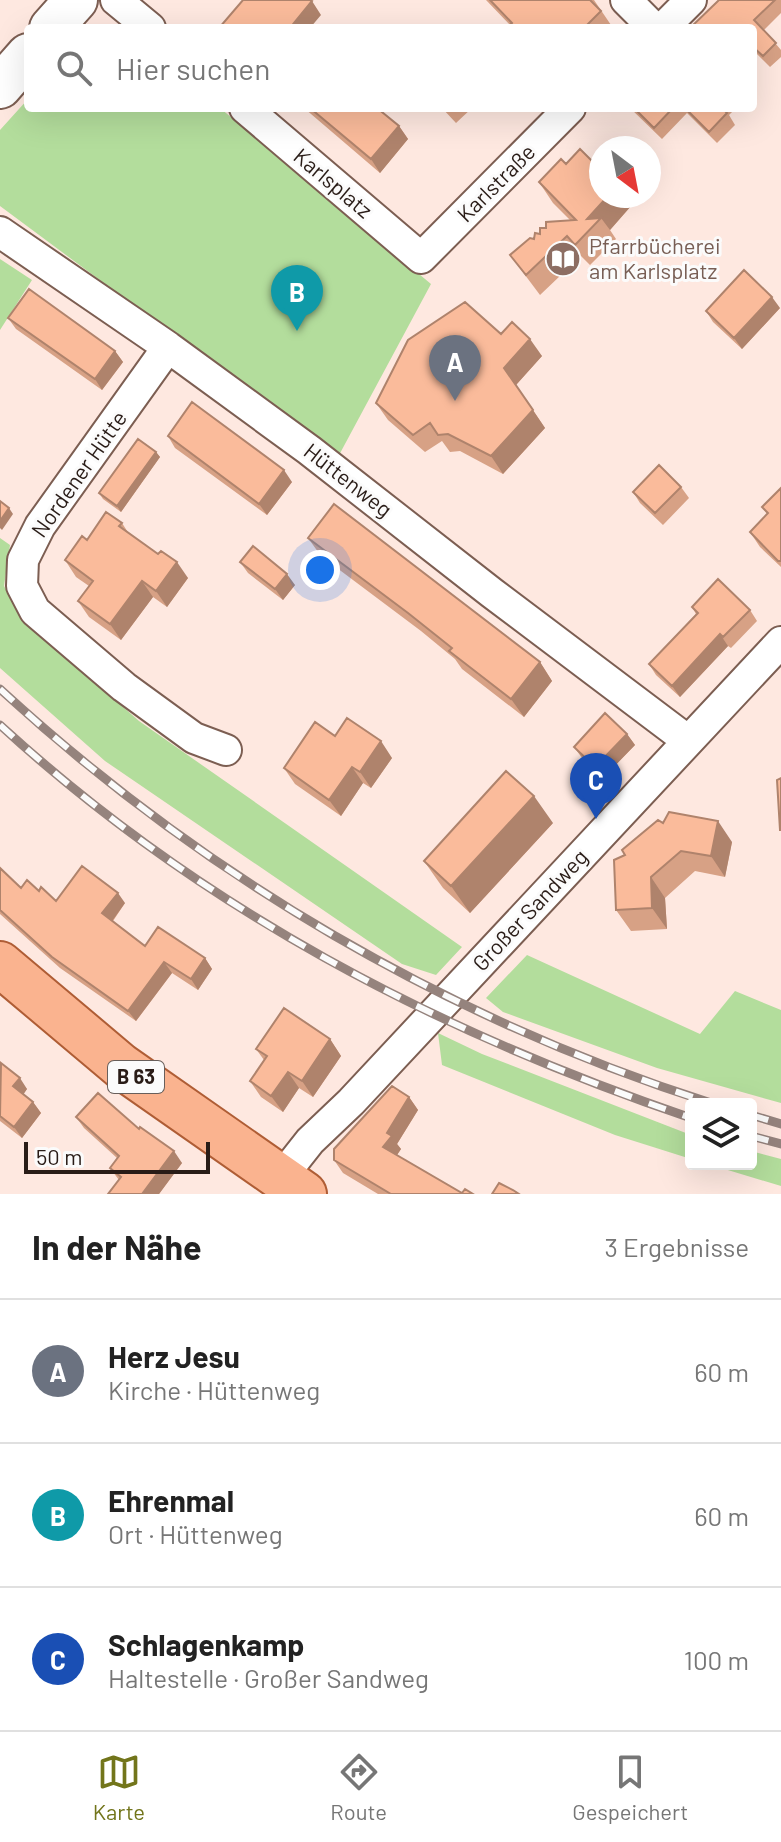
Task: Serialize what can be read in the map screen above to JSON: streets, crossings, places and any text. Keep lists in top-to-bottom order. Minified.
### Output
{"streets":{"main road":["B 63"],"street":["Karlsplatz","Karlstraße","Nordener Hütte","Hüttenweg","Großer Sandweg"]},"crossings":[["Karlsplatz","Karlstraße"],["Nordener Hütte","Hüttenweg"],["Hüttenweg","Großer Sandweg"],["Großer Sandweg","B 63"]],"places":{"library":["Pfarrbücherei am Karlsplatz"]},"scale_bar":"50 m","north":"bottom right","page":{"search":"Hier suchen","pins":["B","A","C"],"scale":"50 m","heading":["In der Nähe","3 Ergebnisse"],"list":[{"mark":"A","name":"Herz Jesu","note":"Kirche · Hüttenweg","value":"60 m"},{"mark":"B","name":"Ehrenmal","note":"Ort · Hüttenweg","value":"60 m"},{"mark":"C","name":"Schlagenkamp","note":"Haltestelle · Großer Sandweg","value":"100 m"}],"nav":["Karte","Route","Gespeichert"]}}
